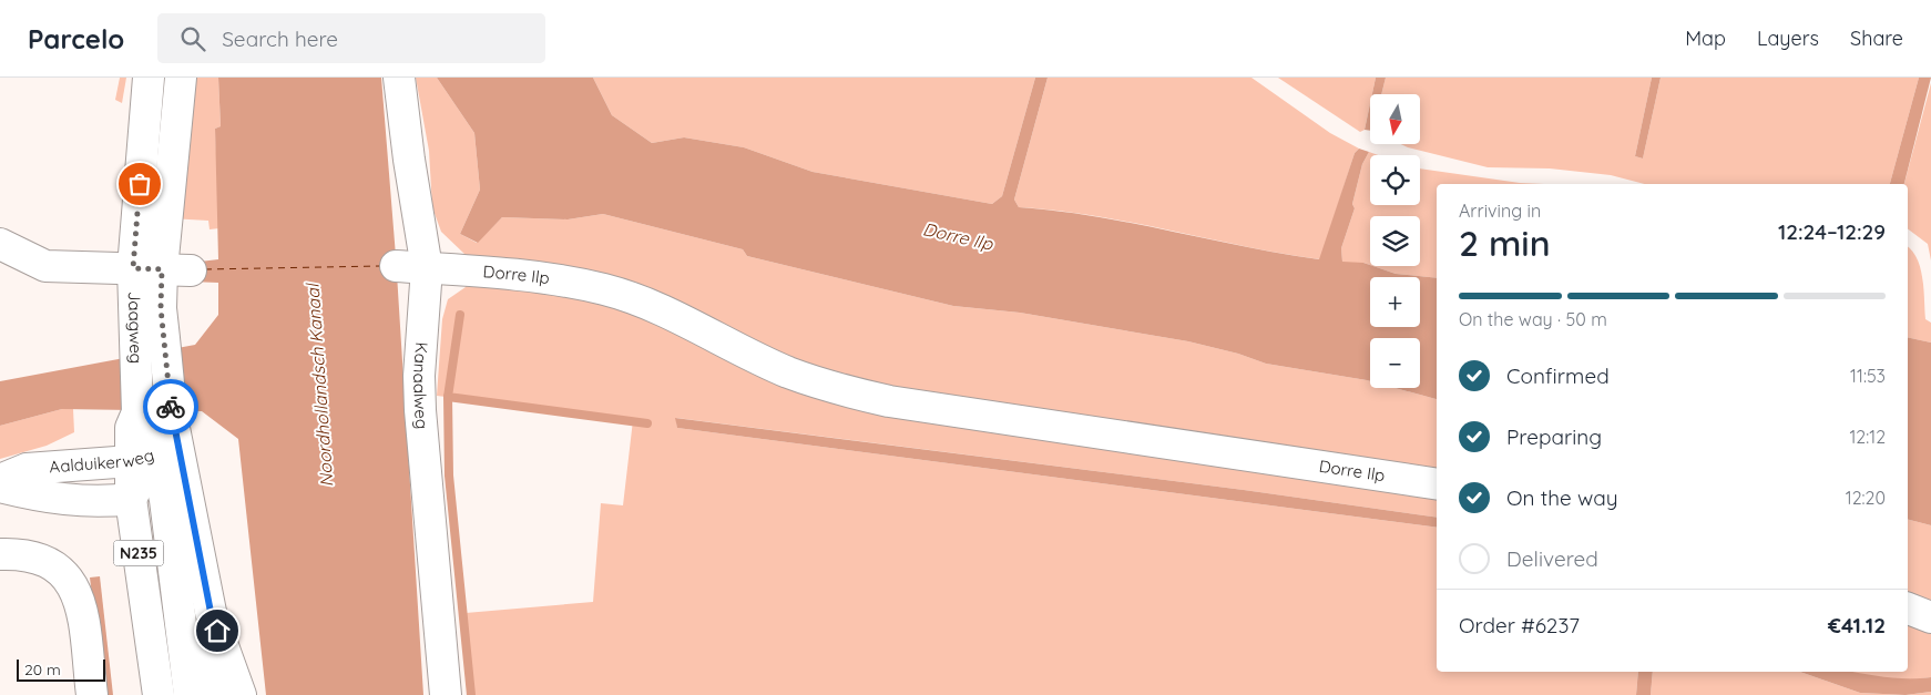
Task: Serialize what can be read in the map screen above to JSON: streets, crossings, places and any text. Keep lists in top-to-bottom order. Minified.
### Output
{"streets":{"street":["Dorre Ilp","Jaagweg","Kanaalweg","Aalduikerweg","N235"]},"crossings":[["Dorre Ilp","Kanaalweg"],["Jaagweg","Aalduikerweg"],["Aalduikerweg","N235"]],"water":["Dorre Ilp","Noordhollandsch Kanaal"],"scale_bar":"20 m","north":"bottom","page":{"header":"Parcelo","search":"Search here","nav":["Map","Layers","Share"],"map_buttons":["+","−"],"heading":["2 min","Arriving in","12:24–12:29"],"panel":["Order #6237","€41.12"],"bar":"On the way · 50 m","list":[["Confirmed","11:53"],["Preparing","12:12"],["On the way","12:20"],"Delivered"],"scale":"20 m"}}
